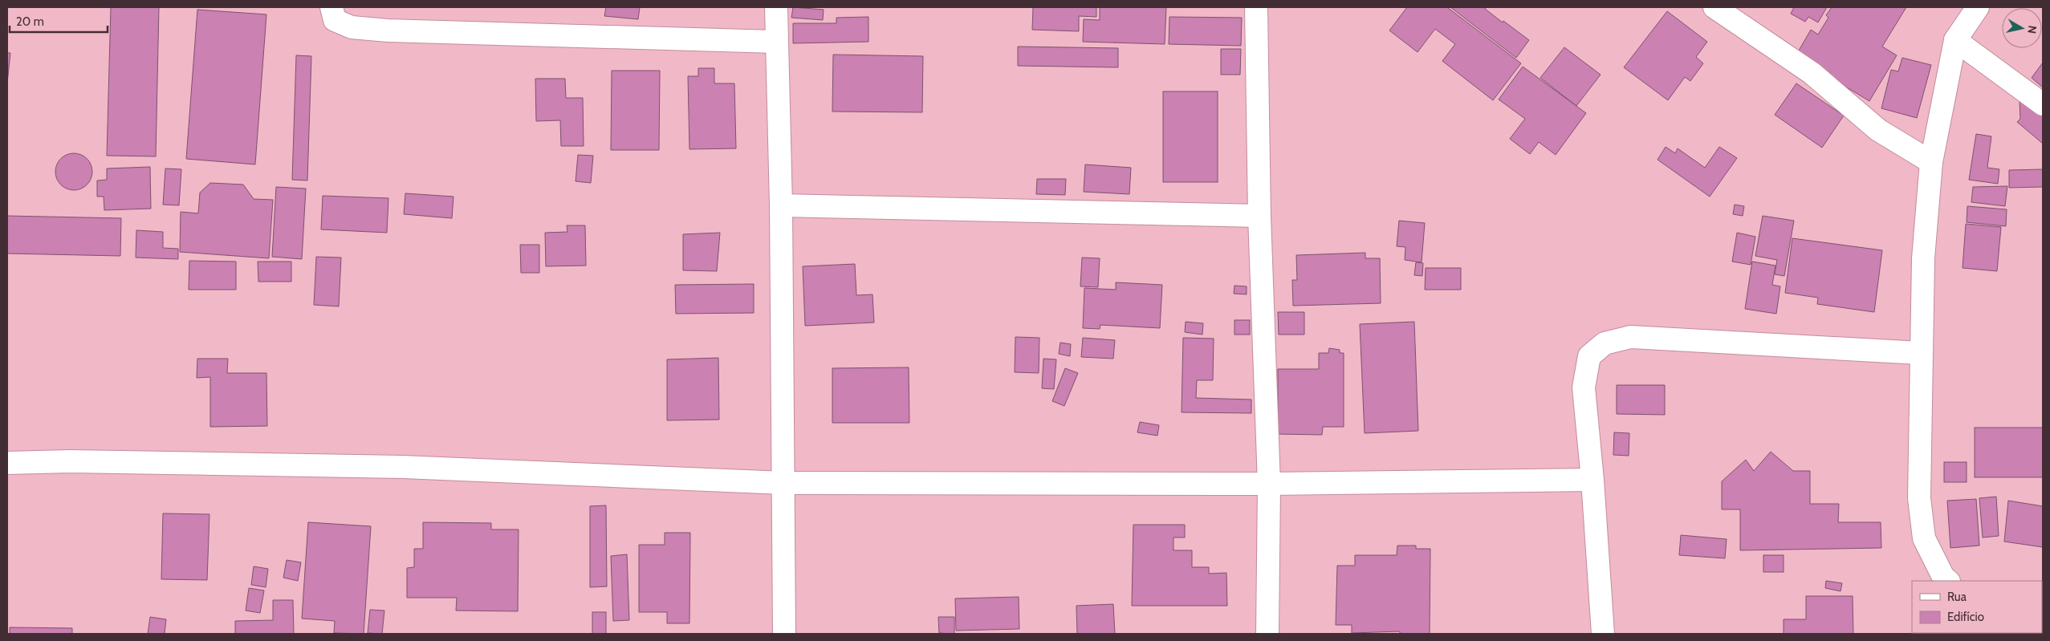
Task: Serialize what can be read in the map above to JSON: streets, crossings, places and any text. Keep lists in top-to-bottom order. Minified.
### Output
{"legend":["Rua","Edifício"],"scale_bar":"20 m","north":"right"}
